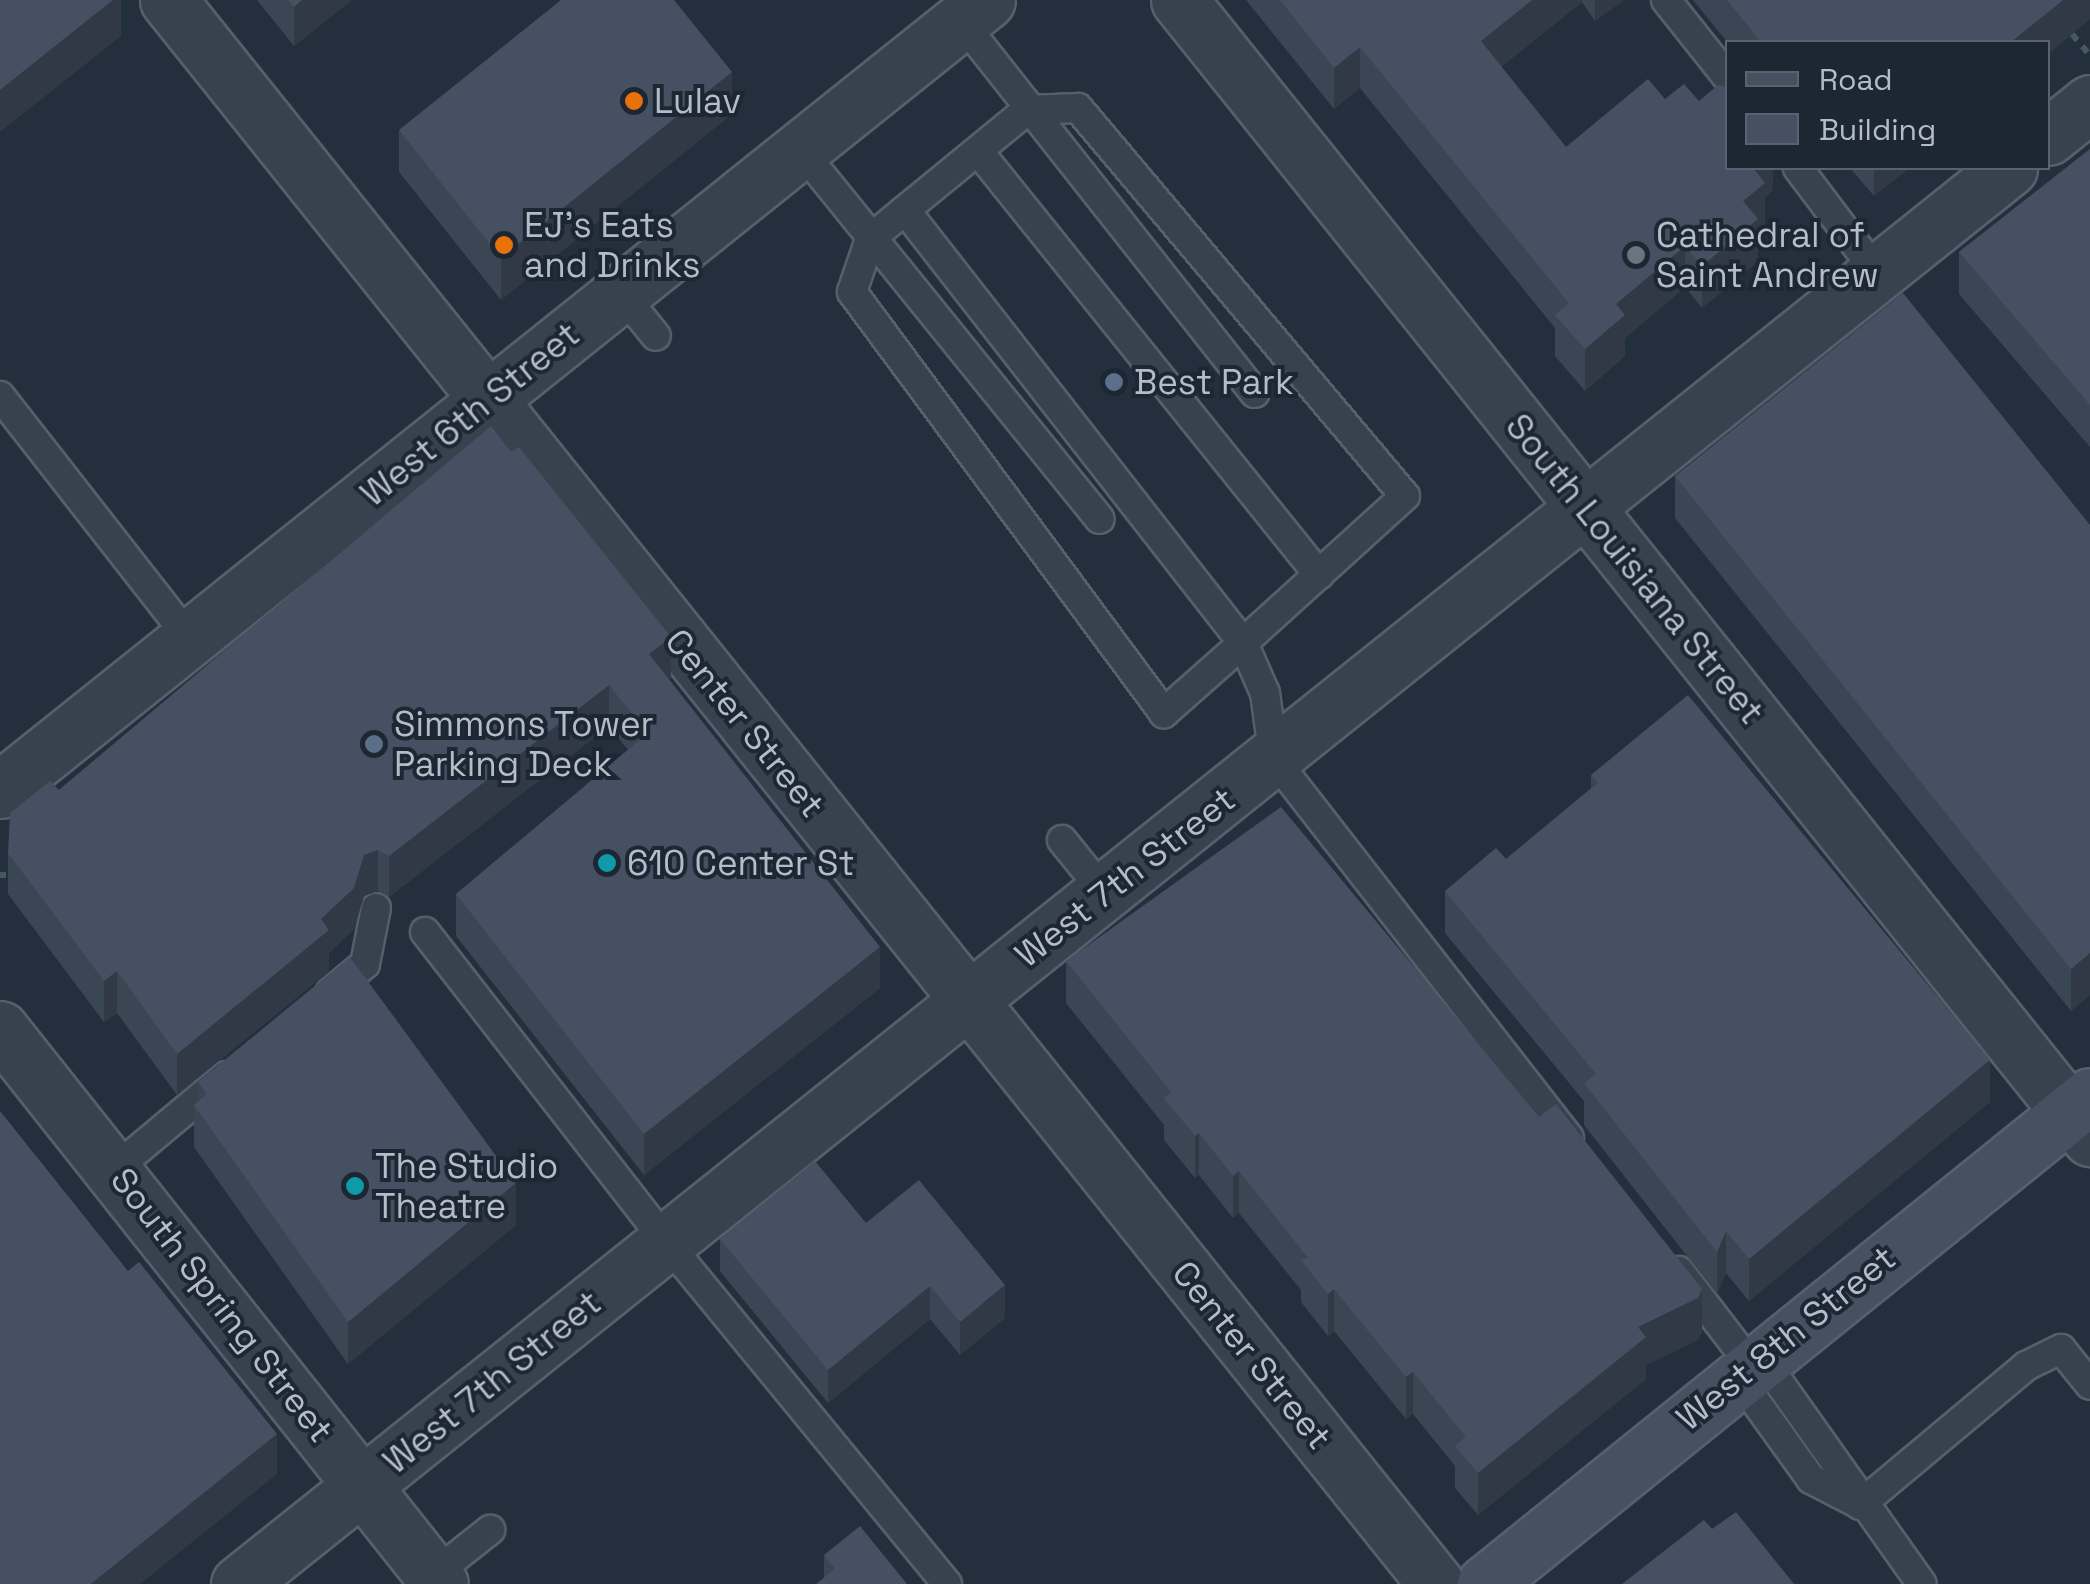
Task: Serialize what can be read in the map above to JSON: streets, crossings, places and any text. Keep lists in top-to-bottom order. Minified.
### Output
{"streets":{"main road":["West 8th Street"],"street":["West 6th Street","South Louisiana Street","Center Street","West 7th Street","South Spring Street"]},"crossings":[["West 6th Street","Center Street"],["South Louisiana Street","West 7th Street"],["South Louisiana Street","West 8th Street"],["Center Street","West 7th Street"],["West 7th Street","South Spring Street"]],"places":["Lulav","EJ's Eats and Drinks","Cathedral of Saint Andrew","Best Park","Simmons Tower Parking Deck","610 Center St","The Studio Theatre"],"legend":["Road","Building"]}
